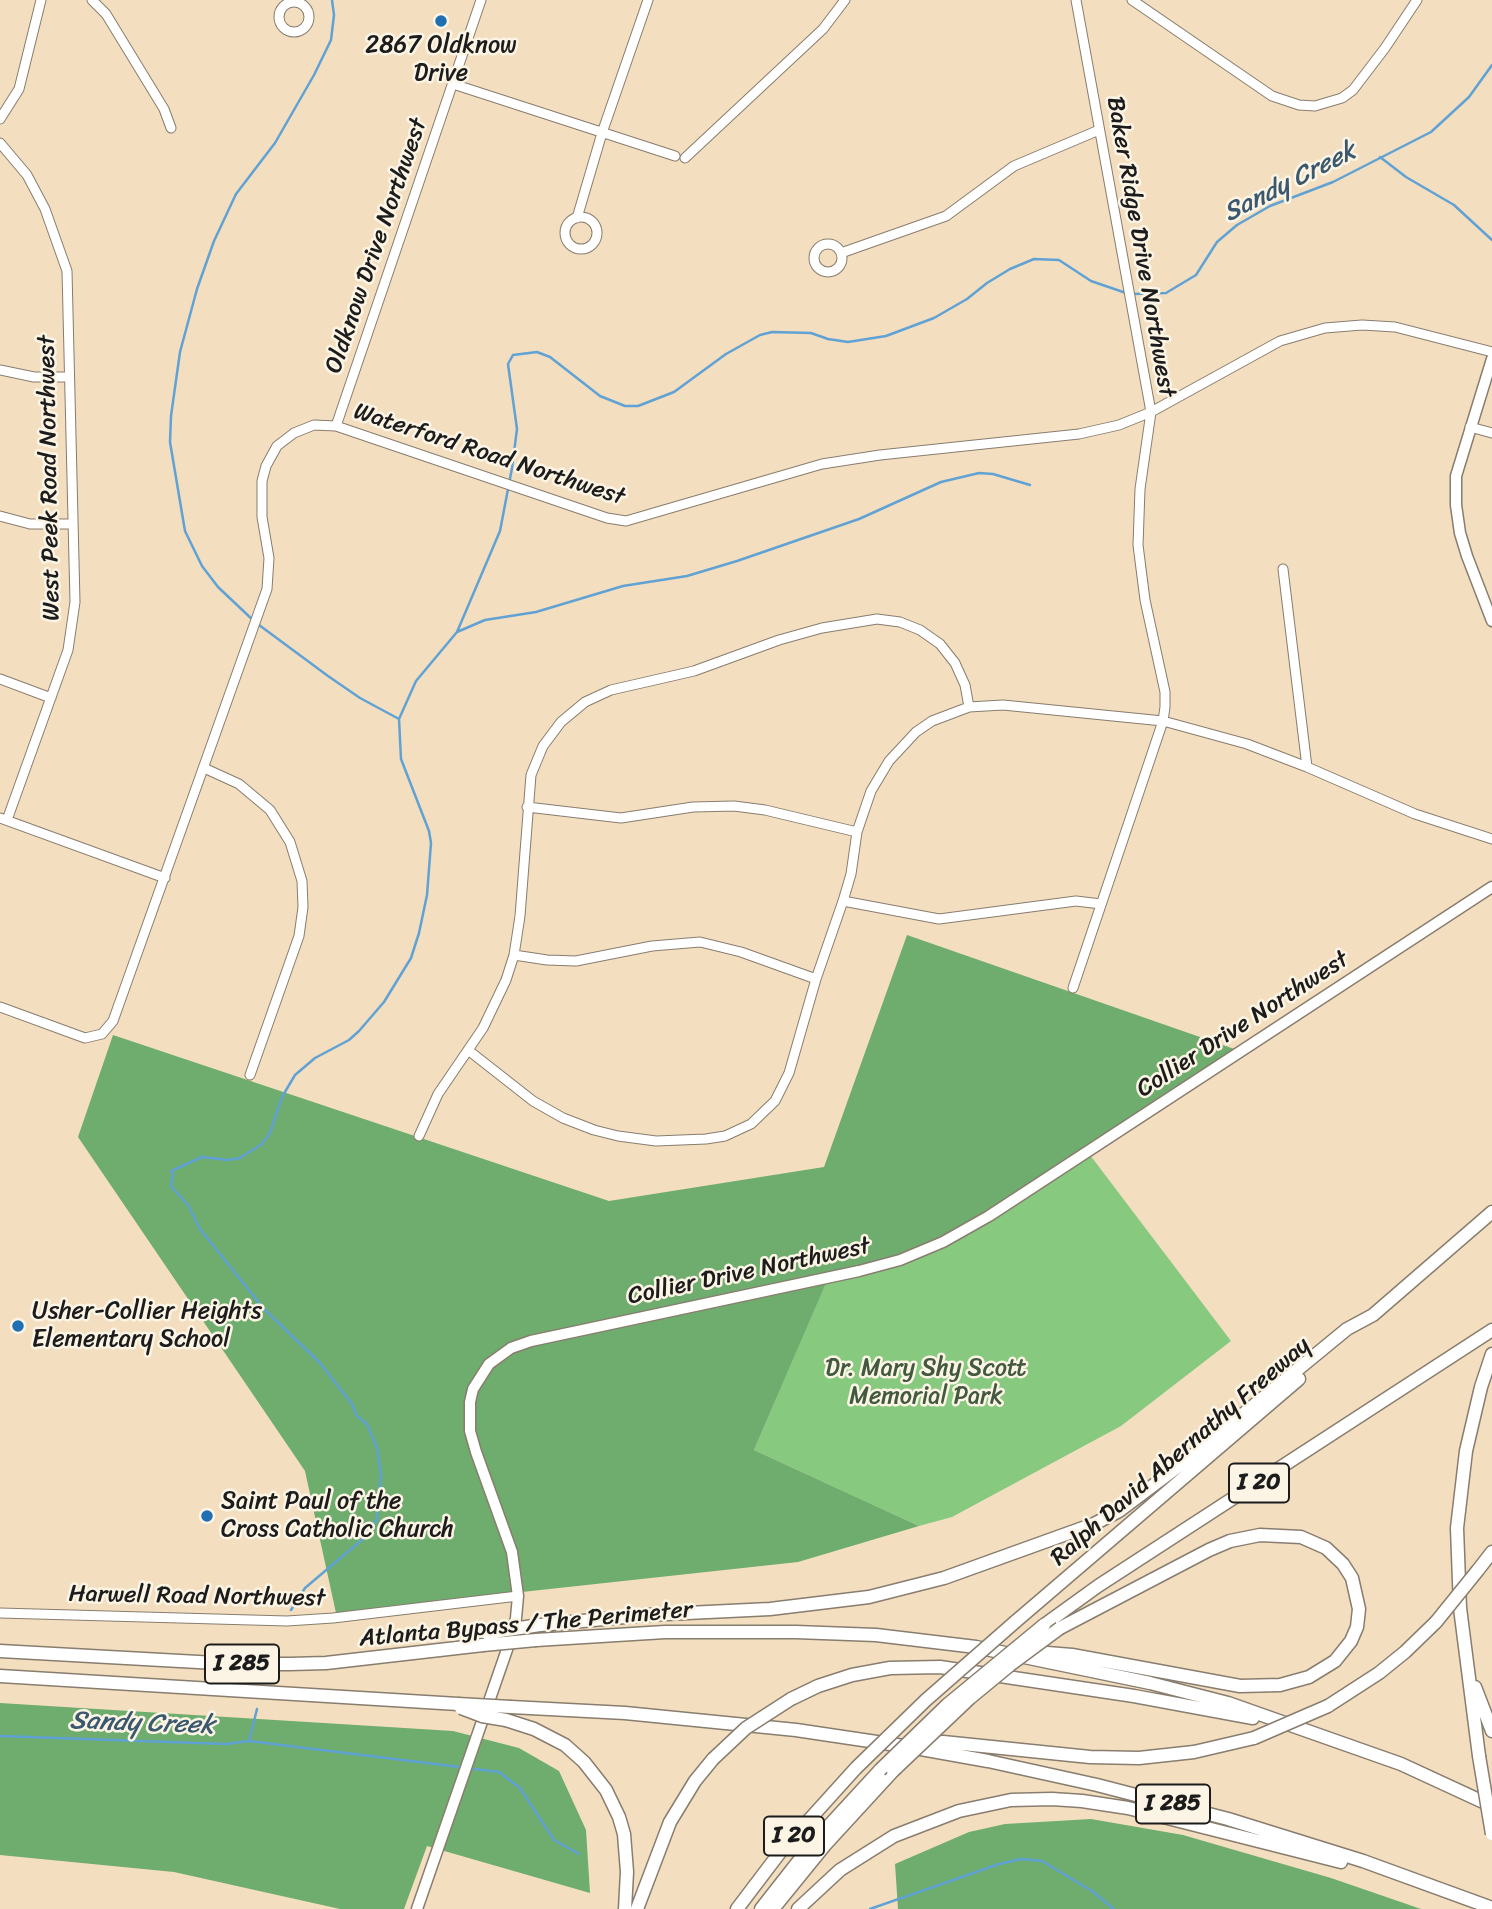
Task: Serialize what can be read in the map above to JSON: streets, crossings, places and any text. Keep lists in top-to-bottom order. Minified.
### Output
{"streets":{"highway":["Ralph David Abernathy Freeway","I 20","Atlanta Bypass / The Perimeter","I 285"],"main road":["Collier Drive Northwest"],"street":["Oldknow Drive Northwest","Baker Ridge Drive Northwest","Waterford Road Northwest","West Peek Road Northwest","Harwell Road Northwest"]},"crossings":[["Oldknow Drive Northwest","Waterford Road Northwest"],["Baker Ridge Drive Northwest","Waterford Road Northwest"],["Collier Drive Northwest","Harwell Road Northwest"],["Ralph David Abernathy Freeway","I 20"]],"water":["Sandy Creek"],"parks":["Dr. Mary Shy Scott Memorial Park"],"places":["2867 Oldknow Drive","Usher-Collier Heights Elementary School","Saint Paul of the Cross Catholic Church"]}
